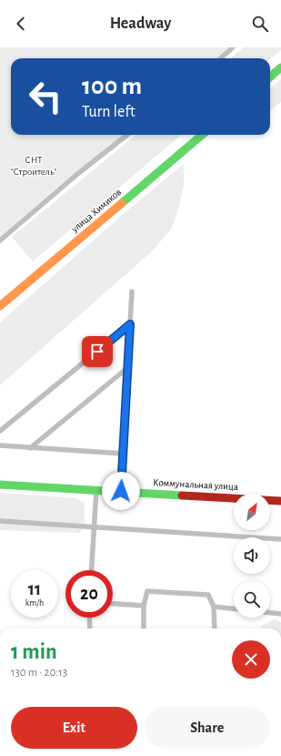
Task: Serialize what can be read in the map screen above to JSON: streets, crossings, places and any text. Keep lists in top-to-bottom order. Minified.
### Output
{"streets":{"main road":["улица Химиков","Коммунальная улица"]},"parks":["СНТ \"Строитель\""],"north":"top right","page":{"header":"Headway","turn":["100 m","Turn left"],"speed":"11 km/h","limit":"20","heading":["1 min","130 m · 20:13"],"buttons":["Exit","Share"]}}
